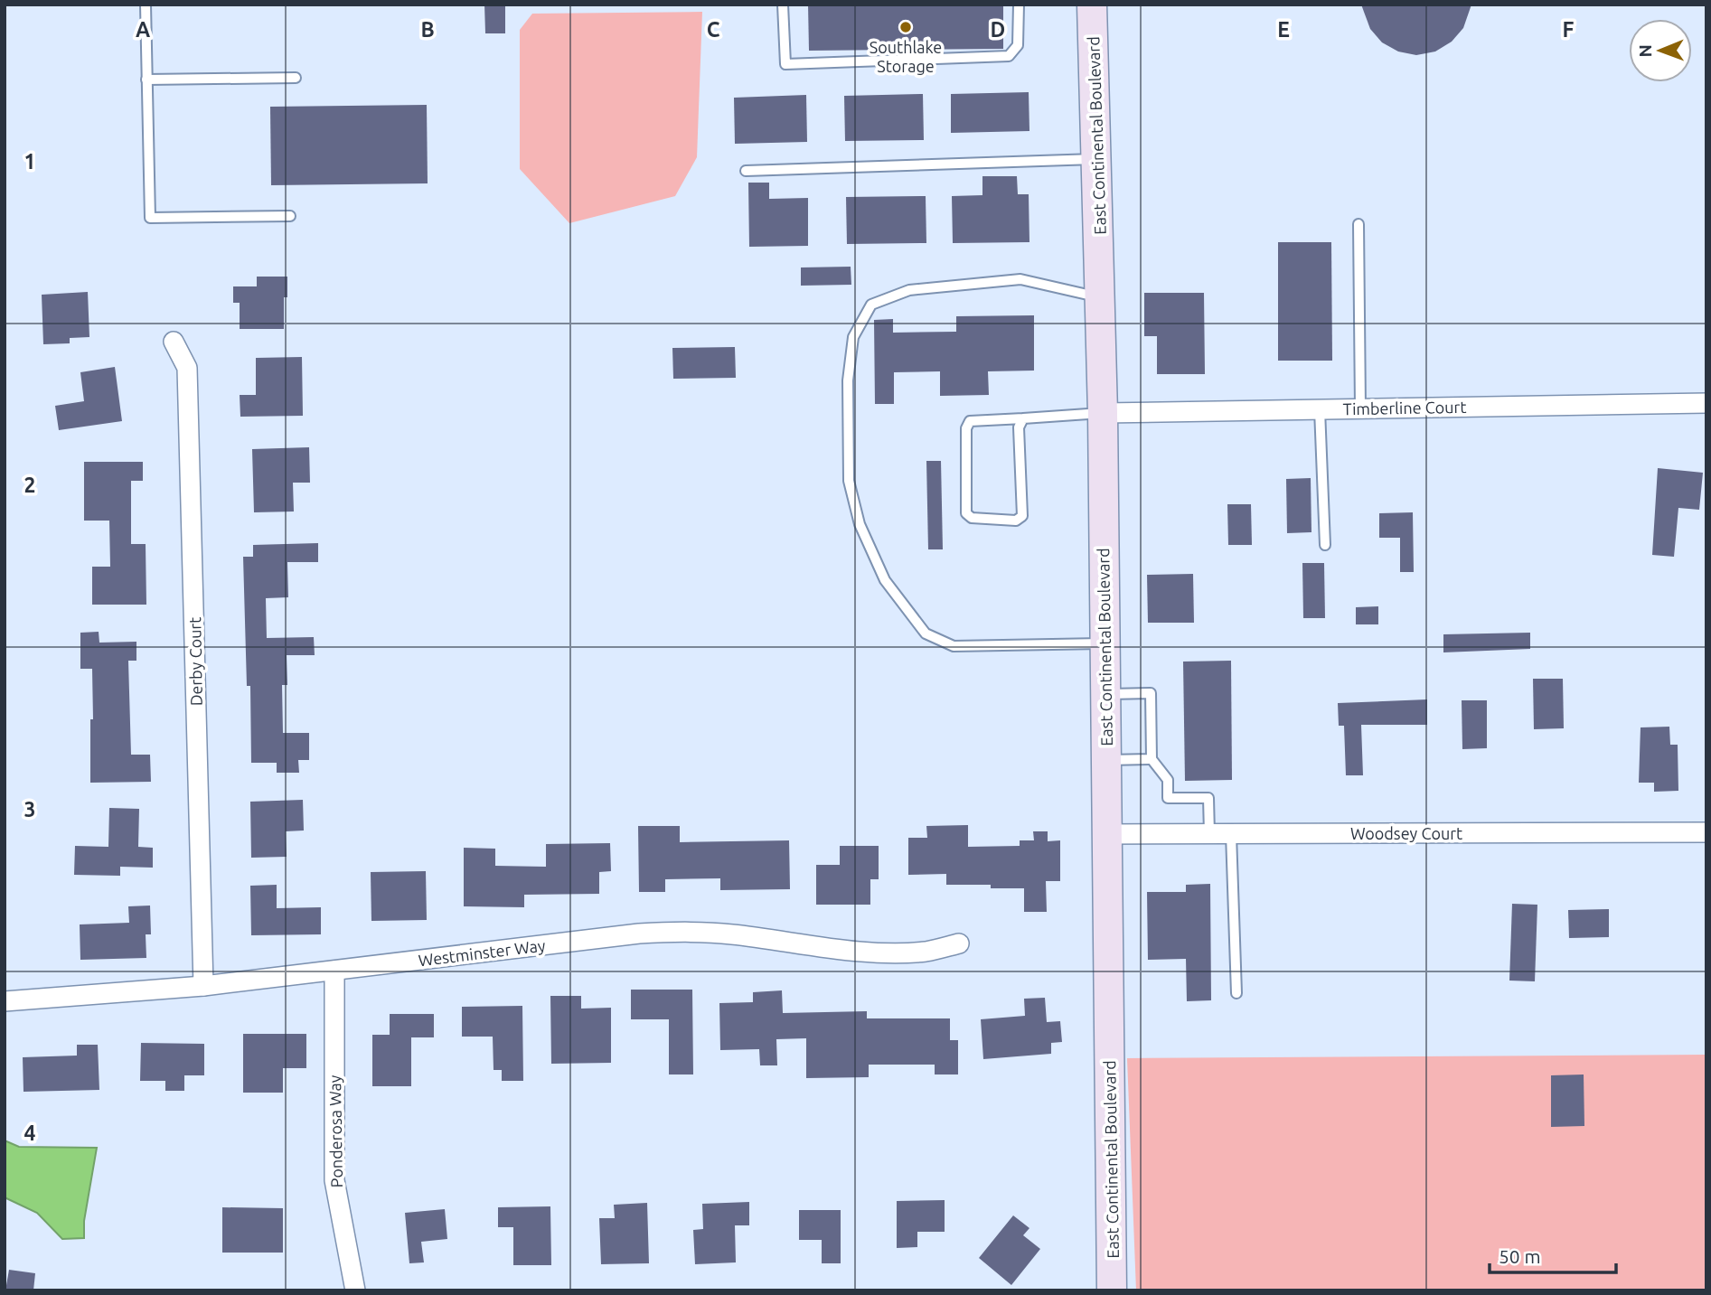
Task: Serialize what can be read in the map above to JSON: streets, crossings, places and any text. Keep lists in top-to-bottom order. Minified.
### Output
{"streets":{"main road":["East Continental Boulevard"],"street":["Timberline Court","Derby Court","Woodsey Court","Westminster Way","Ponderosa Way"]},"crossings":[["East Continental Boulevard","Timberline Court"],["East Continental Boulevard","Woodsey Court"],["Derby Court","Westminster Way"],["Westminster Way","Ponderosa Way"]],"places":["Southlake Storage"],"scale_bar":"50 m","north":"left","grid":{"columns":["A","B","C","D","E","F"],"rows":["1","2","3","4"]}}
